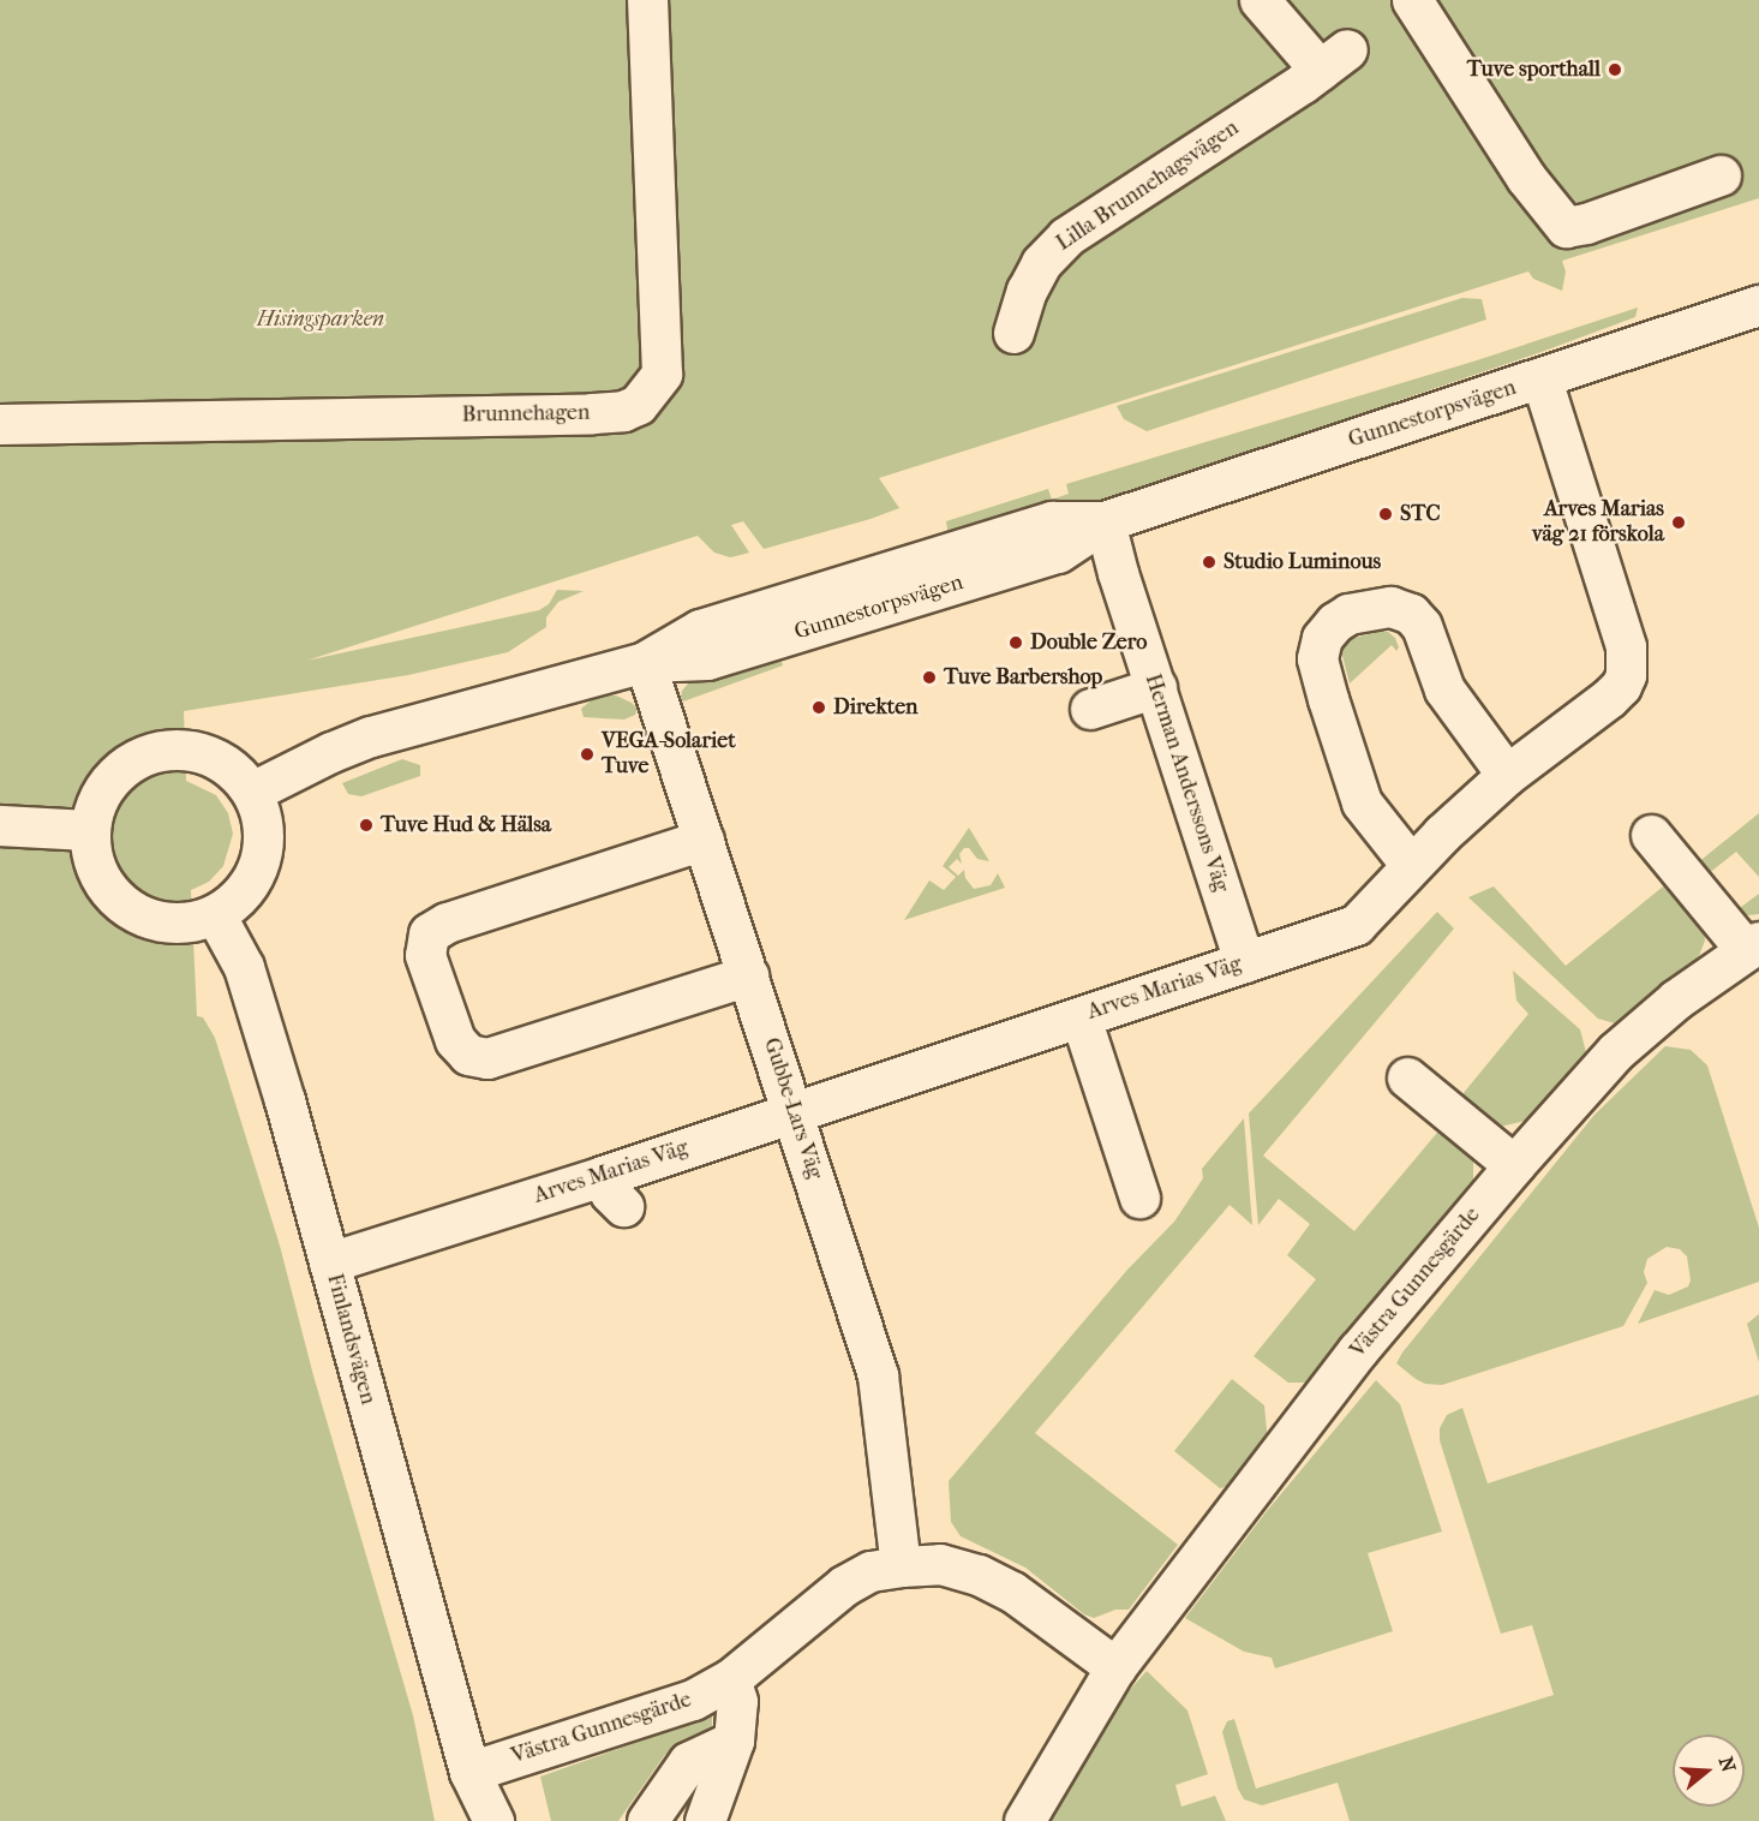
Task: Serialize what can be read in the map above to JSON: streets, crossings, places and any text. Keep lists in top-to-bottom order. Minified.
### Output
{"streets":{"street":["Lilla Brunnehagsvägen","Brunnehagen","Gunnestorpsvägen","Herman Anderssons Väg","Arves Marias Väg","Gubbe-Lars Väg","Västra Gunnesgärde","Finlandsvägen"]},"crossings":[["Gunnestorpsvägen","Herman Anderssons Väg"],["Gunnestorpsvägen","Arves Marias Väg"],["Gunnestorpsvägen","Gubbe-Lars Väg"],["Gunnestorpsvägen","Finlandsvägen"],["Herman Anderssons Väg","Arves Marias Väg"],["Arves Marias Väg","Gubbe-Lars Väg"],["Arves Marias Väg","Finlandsvägen"],["Gubbe-Lars Väg","Västra Gunnesgärde"],["Västra Gunnesgärde","Finlandsvägen"]],"parks":["Hisingsparken"],"places":["Tuve sporthall","STC","Arves Marias väg 21 förskola","Studio Luminous","Double Zero","Tuve Barbershop","Direkten","VEGA-Solariet Tuve","Tuve Hud & Hälsa"],"north":"right"}
